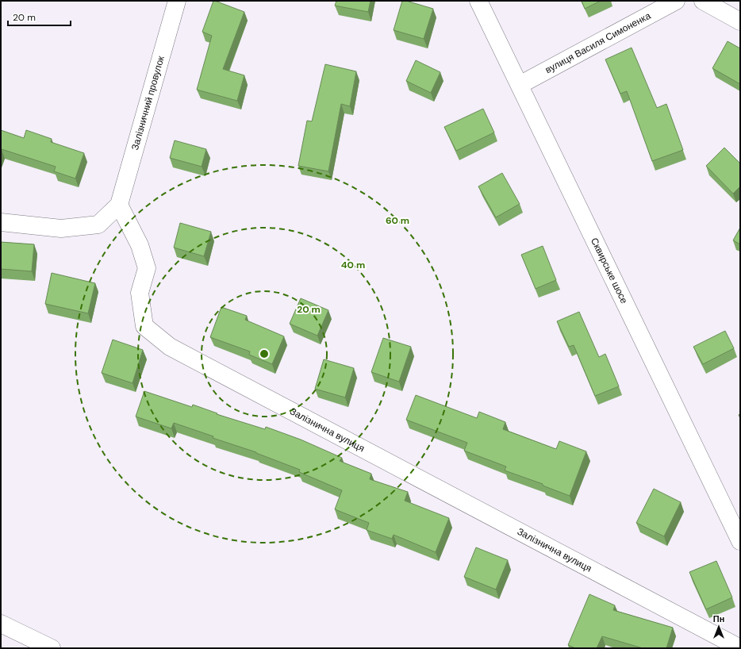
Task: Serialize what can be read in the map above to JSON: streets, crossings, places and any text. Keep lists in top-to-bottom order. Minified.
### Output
{"streets":{"street":["вулиця Василя Симоненка","Залізничний провулок","Сквирське шосе","Залізнична вулиця"]},"crossings":[["вулиця Василя Симоненка","Сквирське шосе"],["Залізничний провулок","Залізнична вулиця"]],"scale_bar":"20 m","north":"top","rings":["60 m","40 m","20 m"]}
